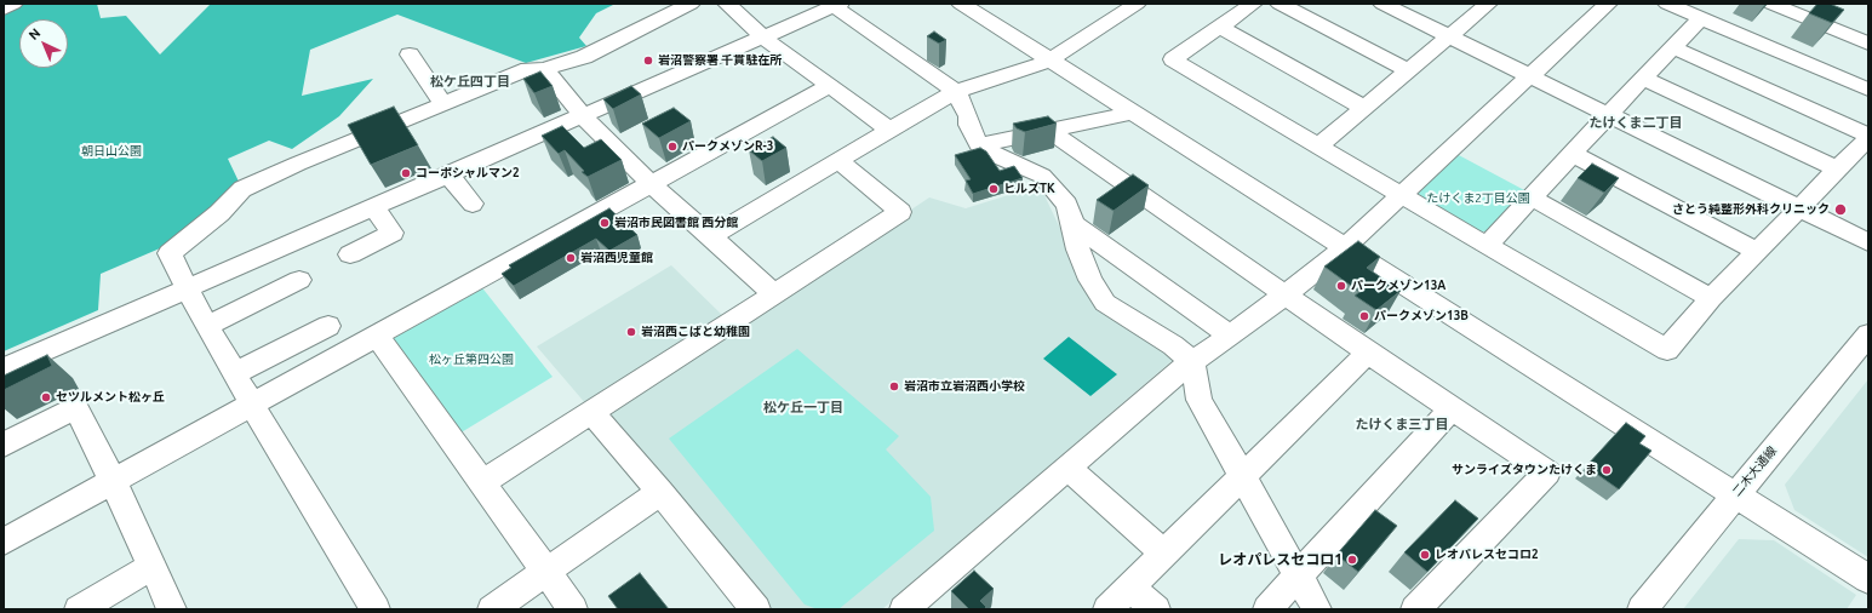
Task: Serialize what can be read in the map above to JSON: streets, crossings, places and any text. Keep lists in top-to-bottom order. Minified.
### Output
{"streets":{"street":["二木大通線"]},"districts":["松ケ丘四丁目","たけくま二丁目","松ケ丘一丁目","たけくま三丁目"],"parks":["朝日山公園","たけくま2丁目公園","松ヶ丘第四公園"],"places":["岩沼警察署 千貫駐在所","パークメゾンR-3","コーポシャルマン2","ヒルズTK","さとう純整形外科クリニック","岩沼市民図書館 西分館","岩沼西児童館","パークメゾン13A","パークメゾン13B","岩沼西こばと幼稚園","岩沼市立岩沼西小学校","セツルメント松ヶ丘","サンライズタウンたけくま","レオパレスセコロ2","レオパレスセコロ1"],"north":"top left"}
